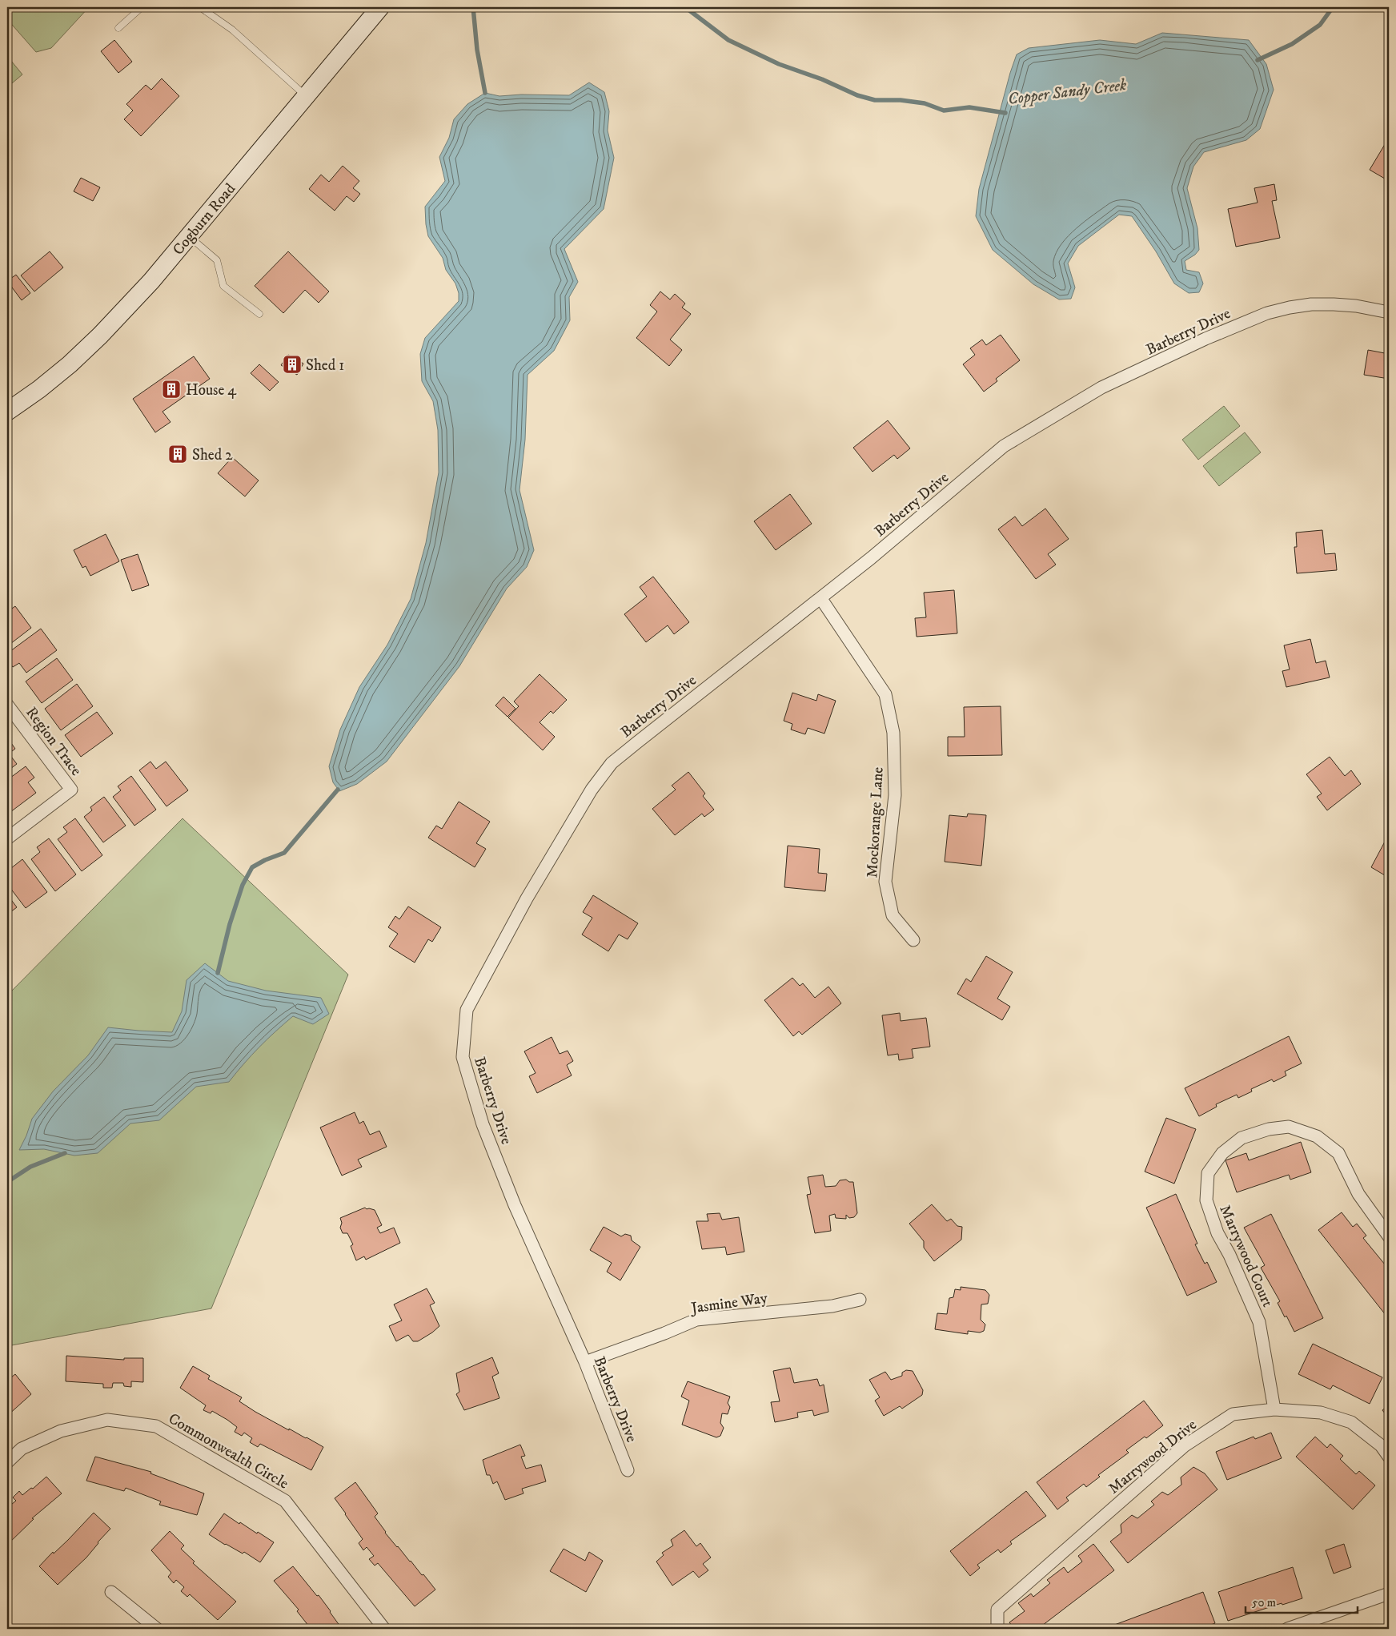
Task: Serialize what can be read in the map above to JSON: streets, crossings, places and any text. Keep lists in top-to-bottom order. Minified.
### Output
{"streets":{"street":["Cogburn Road","Barberry Drive","Region Trace","Mockorange Lane","Marrywood Court","Jasmine Way","Commonwealth Circle","Marrywood Drive"]},"crossings":[["Barberry Drive","Mockorange Lane"],["Barberry Drive","Jasmine Way"],["Marrywood Court","Marrywood Drive"]],"water":["Copper Sandy Creek"],"places":{"building":["Shed 1","House 4","Shed 2"]},"scale_bar":"50 m"}
